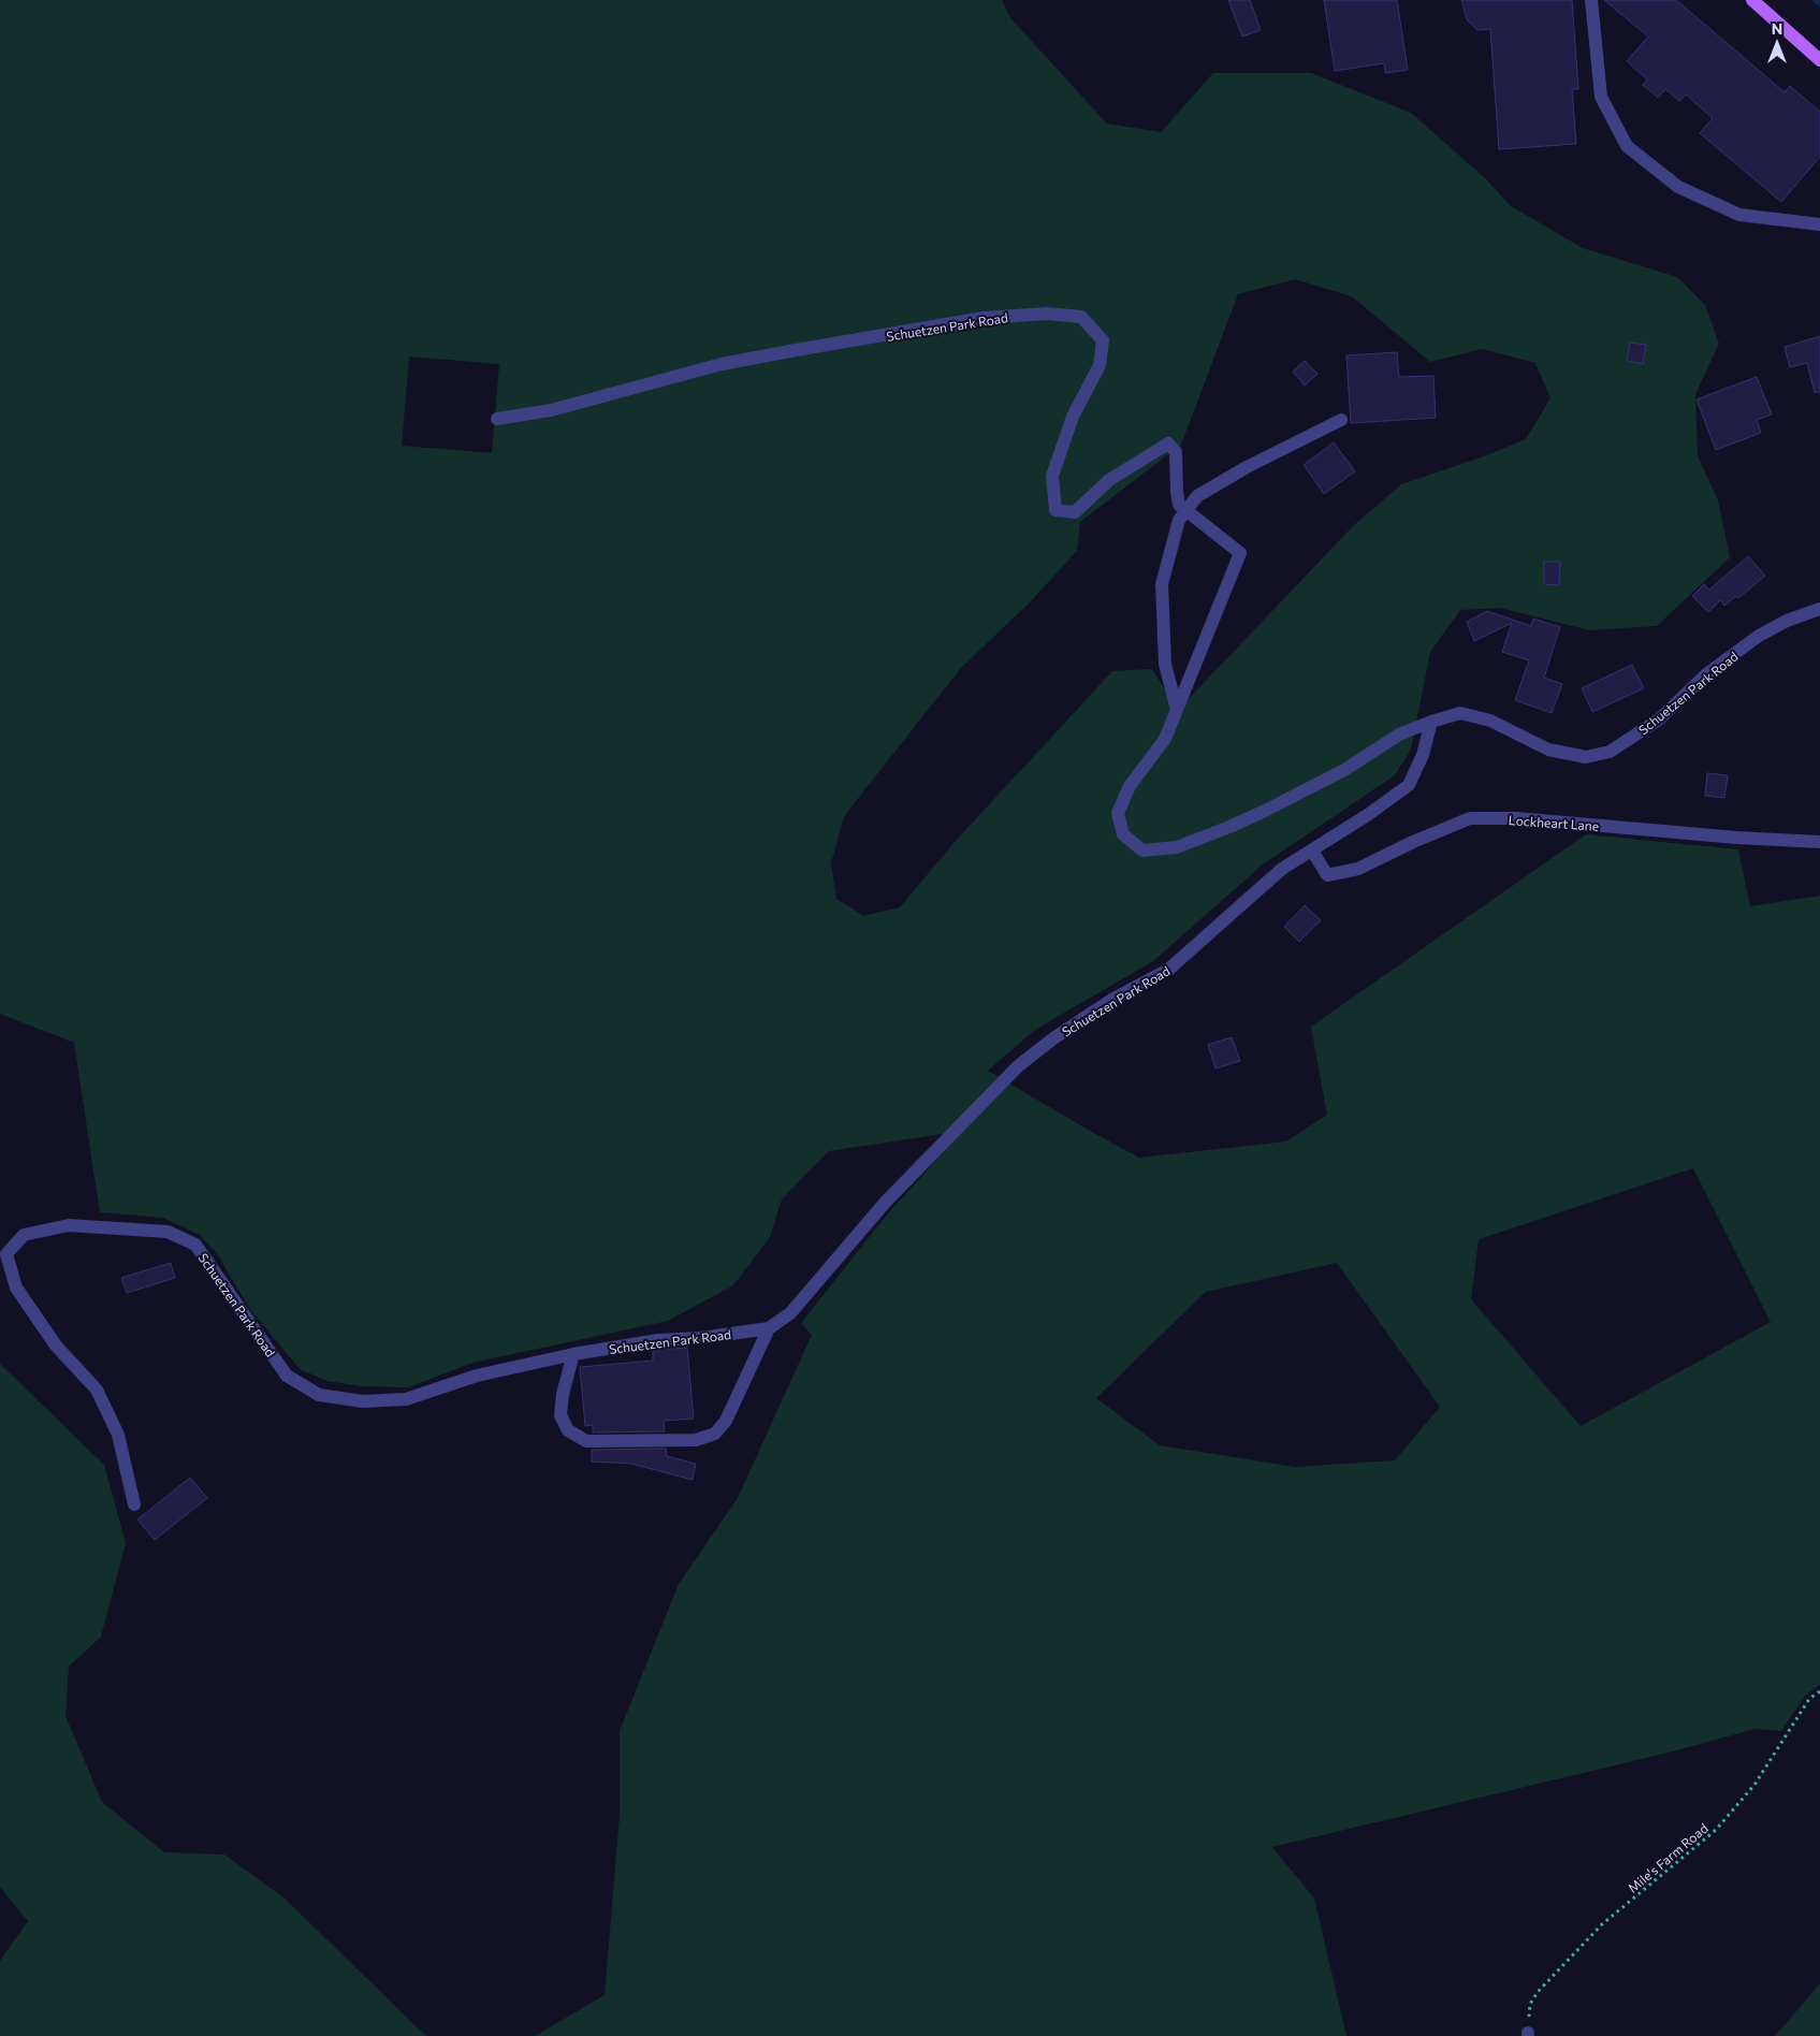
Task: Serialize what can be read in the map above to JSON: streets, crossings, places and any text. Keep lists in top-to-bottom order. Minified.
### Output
{"streets":{"street":["Schuetzen Park Road","Lockheart Lane"],"path":["Mile's Farm Road"]},"crossings":[["Schuetzen Park Road","Lockheart Lane"]],"north":"top"}
